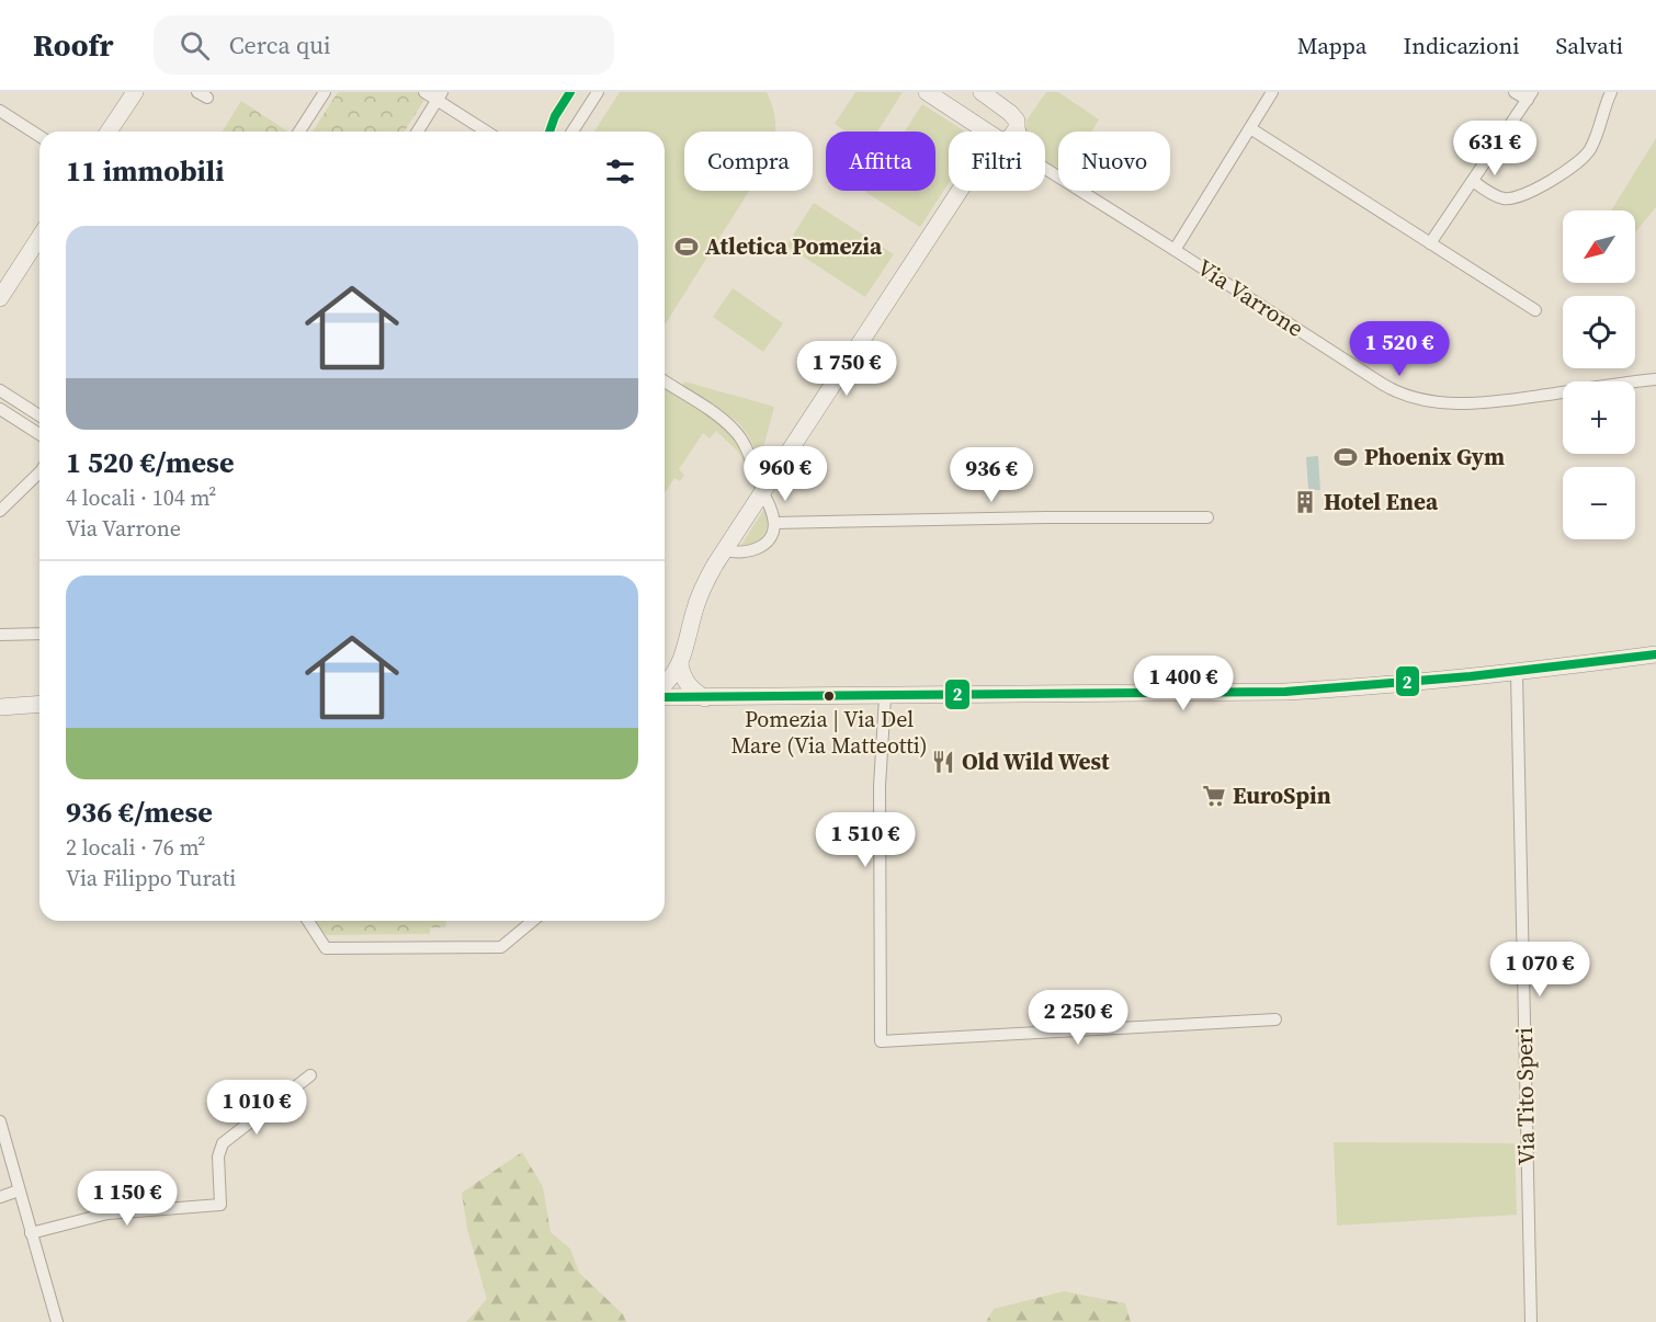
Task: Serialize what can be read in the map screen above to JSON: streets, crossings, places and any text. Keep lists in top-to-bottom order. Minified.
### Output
{"streets":{"main road":["Via Varrone"],"street":["Via Tito Speri"]},"places":{"sports":["Atletica Pomezia","Phoenix Gym"],"building":["Hotel Enea"],"other":["Pomezia | Via Del Mare (Via Matteotti)"],"restaurant":["Old Wild West"],"supermarket":["EuroSpin"]},"lines":["transit line 2"],"north":"bottom left","page":{"header":"Roofr","search":"Cerca qui","nav":["Mappa","Indicazioni","Salvati"],"price":["631 €","1 520 €","1 750 €","960 €","936 €","1 400 €","1 510 €","1 070 €","2 250 €","1 010 €","1 150 €"],"chip":["Compra","Affitta","Filtri","Nuovo"],"heading":"11 immobili","map_buttons":["+","−"],"list":[{"name":"1 520 €/mese","note":"4 locali · 104 m² · Via Varrone"},{"name":"936 €/mese","note":"2 locali · 76 m² · Via Filippo Turati"}]}}
